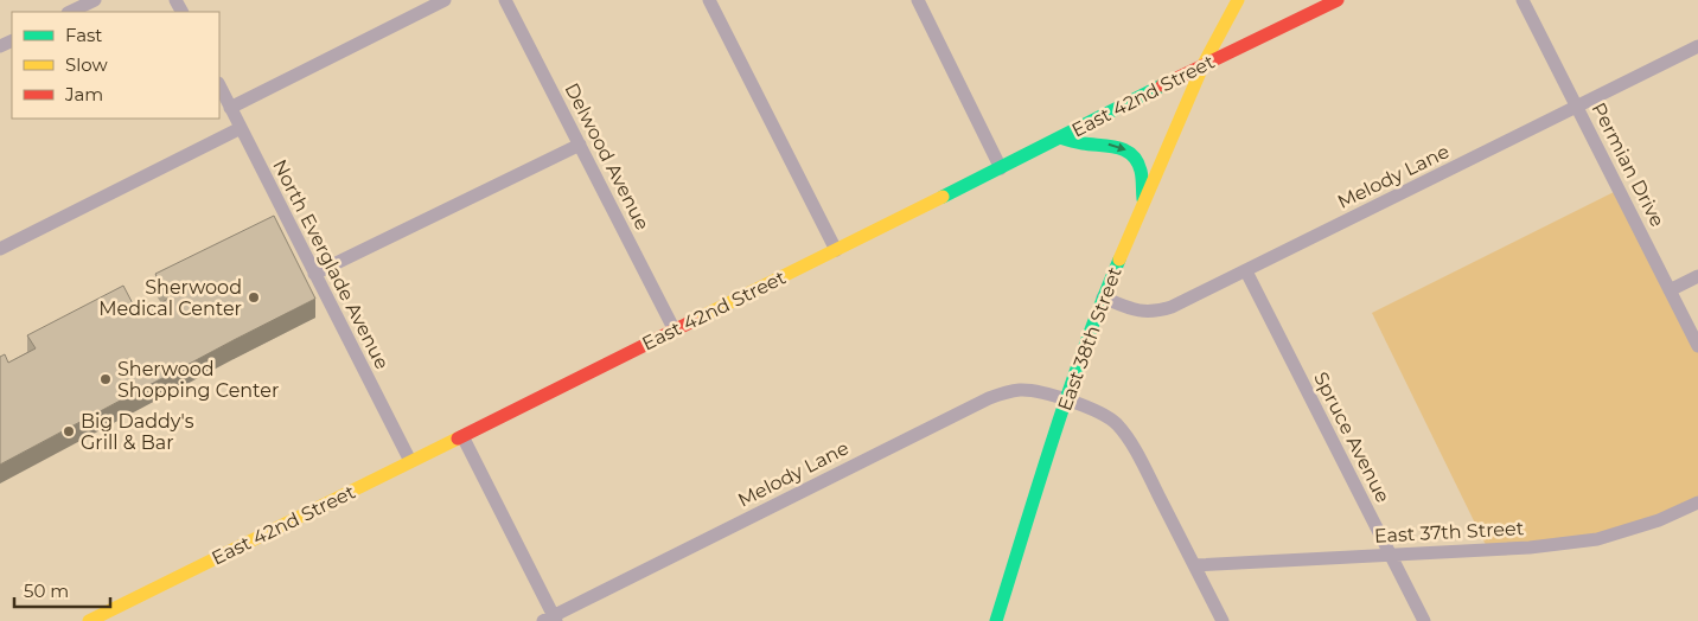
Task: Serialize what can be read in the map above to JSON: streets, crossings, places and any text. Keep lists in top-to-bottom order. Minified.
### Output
{"streets":{"main road":["East 42nd Street","East 38th Street"],"street":["Delwood Avenue","Permian Drive","Melody Lane","North Everglade Avenue","Spruce Avenue","East 37th Street"]},"crossings":[["East 42nd Street","Delwood Avenue"],["East 42nd Street","North Everglade Avenue"],["East 42nd Street","East 38th Street"],["Permian Drive","Melody Lane"],["Melody Lane","East 38th Street"],["Melody Lane","Spruce Avenue"],["Melody Lane","East 37th Street"],["Spruce Avenue","East 37th Street"]],"places":["Sherwood Medical Center","Sherwood Shopping Center","Big Daddy's Grill & Bar"],"legend":["Fast","Slow","Jam"],"scale_bar":"50 m"}
